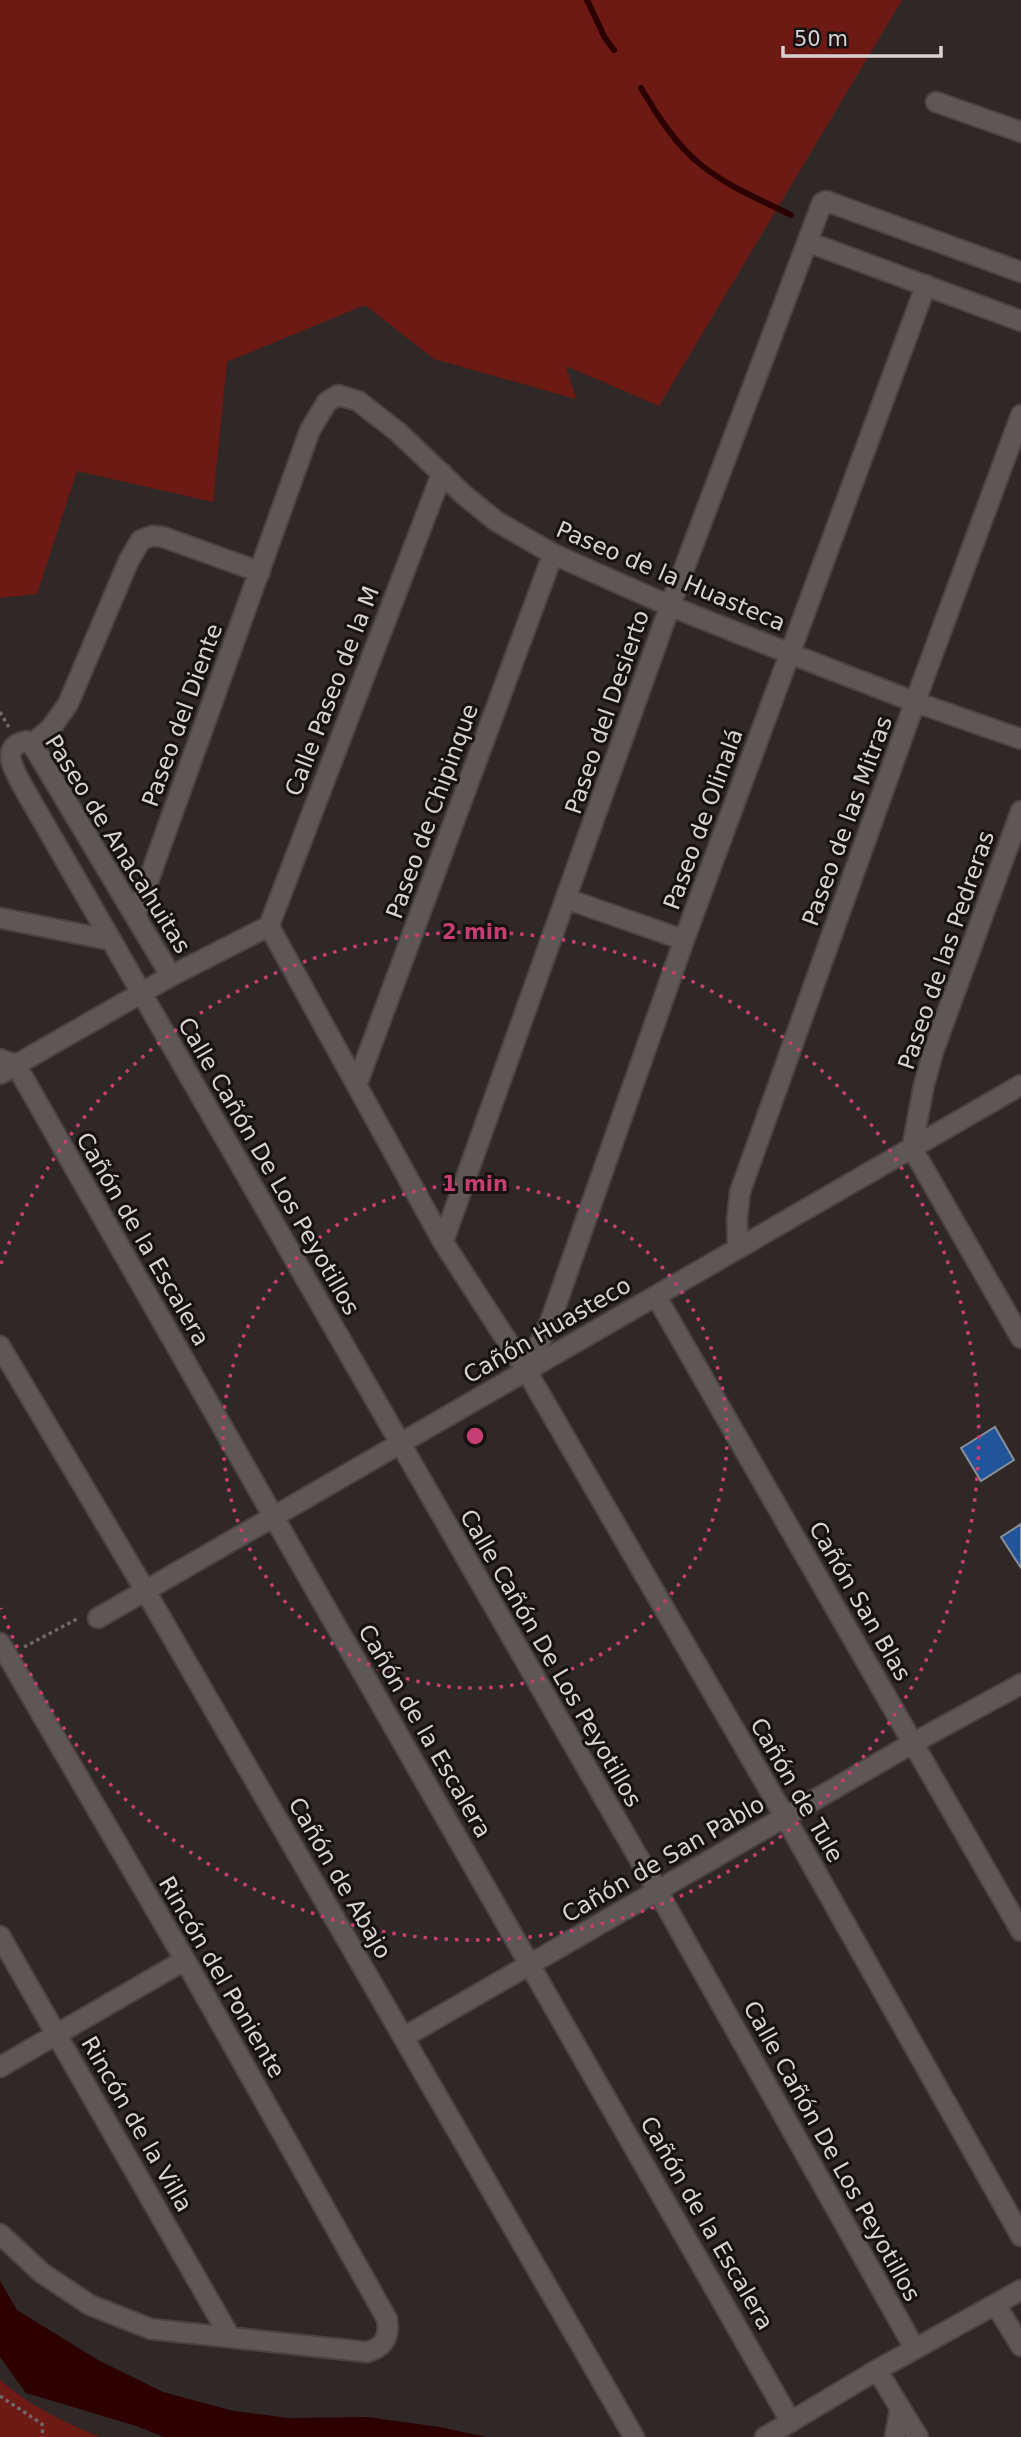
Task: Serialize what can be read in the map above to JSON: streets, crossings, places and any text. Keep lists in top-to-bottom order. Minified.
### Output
{"streets":{"street":["Paseo de la Huasteca","Calle Paseo de la M","Paseo del Desierto","Paseo del Diente","Paseo de Chipinque","Paseo de Olinalá","Paseo de las Mitras","Paseo de Anacahuitas","Paseo de las Pedreras","Calle Cañón De Los Peyotillos","Cañón de la Escalera","Cañón Huasteco","Cañón San Blas","Cañón de Tule","Cañón de San Pablo","Cañón de Abajo","Rincón del Poniente","Rincón de la Villa"]},"crossings":[["Paseo de la Huasteca","Calle Paseo de la M"],["Paseo de la Huasteca","Paseo del Desierto"],["Paseo de la Huasteca","Paseo del Diente"],["Paseo de la Huasteca","Paseo de Chipinque"],["Paseo de la Huasteca","Paseo de Olinalá"],["Paseo de la Huasteca","Paseo de las Mitras"],["Calle Paseo de la M","Cañón de Tule"],["Paseo del Desierto","Cañón de Tule"],["Paseo del Diente","Paseo de Anacahuitas"],["Paseo de Chipinque","Cañón de Tule"],["Paseo de Olinalá","Cañón Huasteco"],["Paseo de Olinalá","Cañón de Tule"],["Paseo de las Mitras","Cañón Huasteco"],["Paseo de Anacahuitas","Calle Cañón De Los Peyotillos"],["Paseo de las Pedreras","Cañón Huasteco"],["Calle Cañón De Los Peyotillos","Cañón Huasteco"],["Calle Cañón De Los Peyotillos","Cañón de San Pablo"],["Cañón de la Escalera","Cañón Huasteco"],["Cañón de la Escalera","Cañón de San Pablo"],["Cañón Huasteco","Cañón San Blas"],["Cañón Huasteco","Cañón de Tule"],["Cañón Huasteco","Cañón de Abajo"],["Cañón San Blas","Cañón de San Pablo"],["Cañón de Tule","Cañón de San Pablo"],["Cañón de San Pablo","Cañón de Abajo"],["Rincón del Poniente","Rincón de la Villa"]],"scale_bar":"50 m","rings":["2 min","1 min"]}
